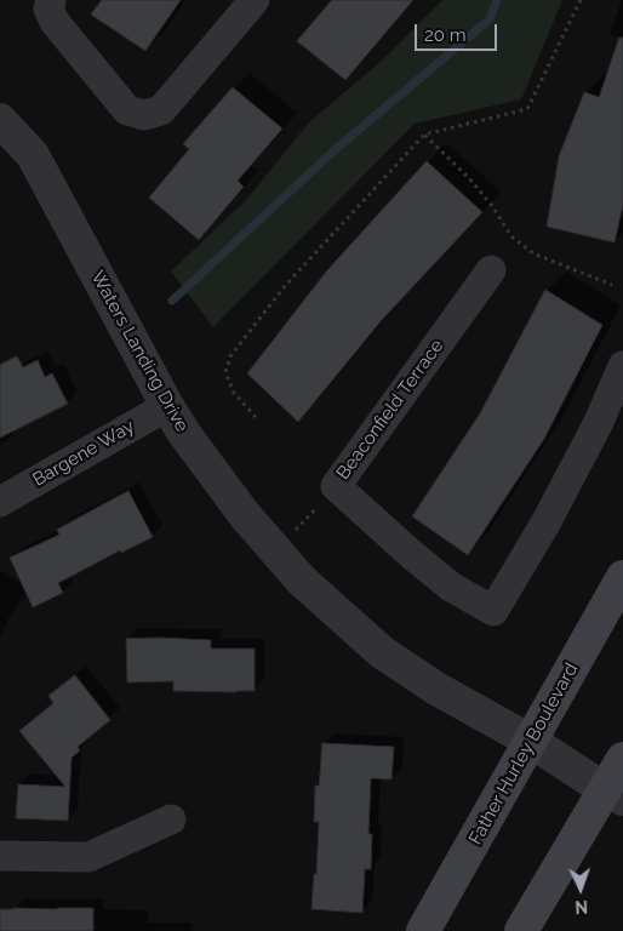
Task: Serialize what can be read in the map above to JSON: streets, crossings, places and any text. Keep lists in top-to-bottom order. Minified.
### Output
{"streets":{"main road":["Father Hurley Boulevard"],"street":["Waters Landing Drive","Beaconfield Terrace","Bargene Way"]},"crossings":[["Waters Landing Drive","Bargene Way"],["Waters Landing Drive","Father Hurley Boulevard"]],"scale_bar":"20 m","north":"bottom"}
